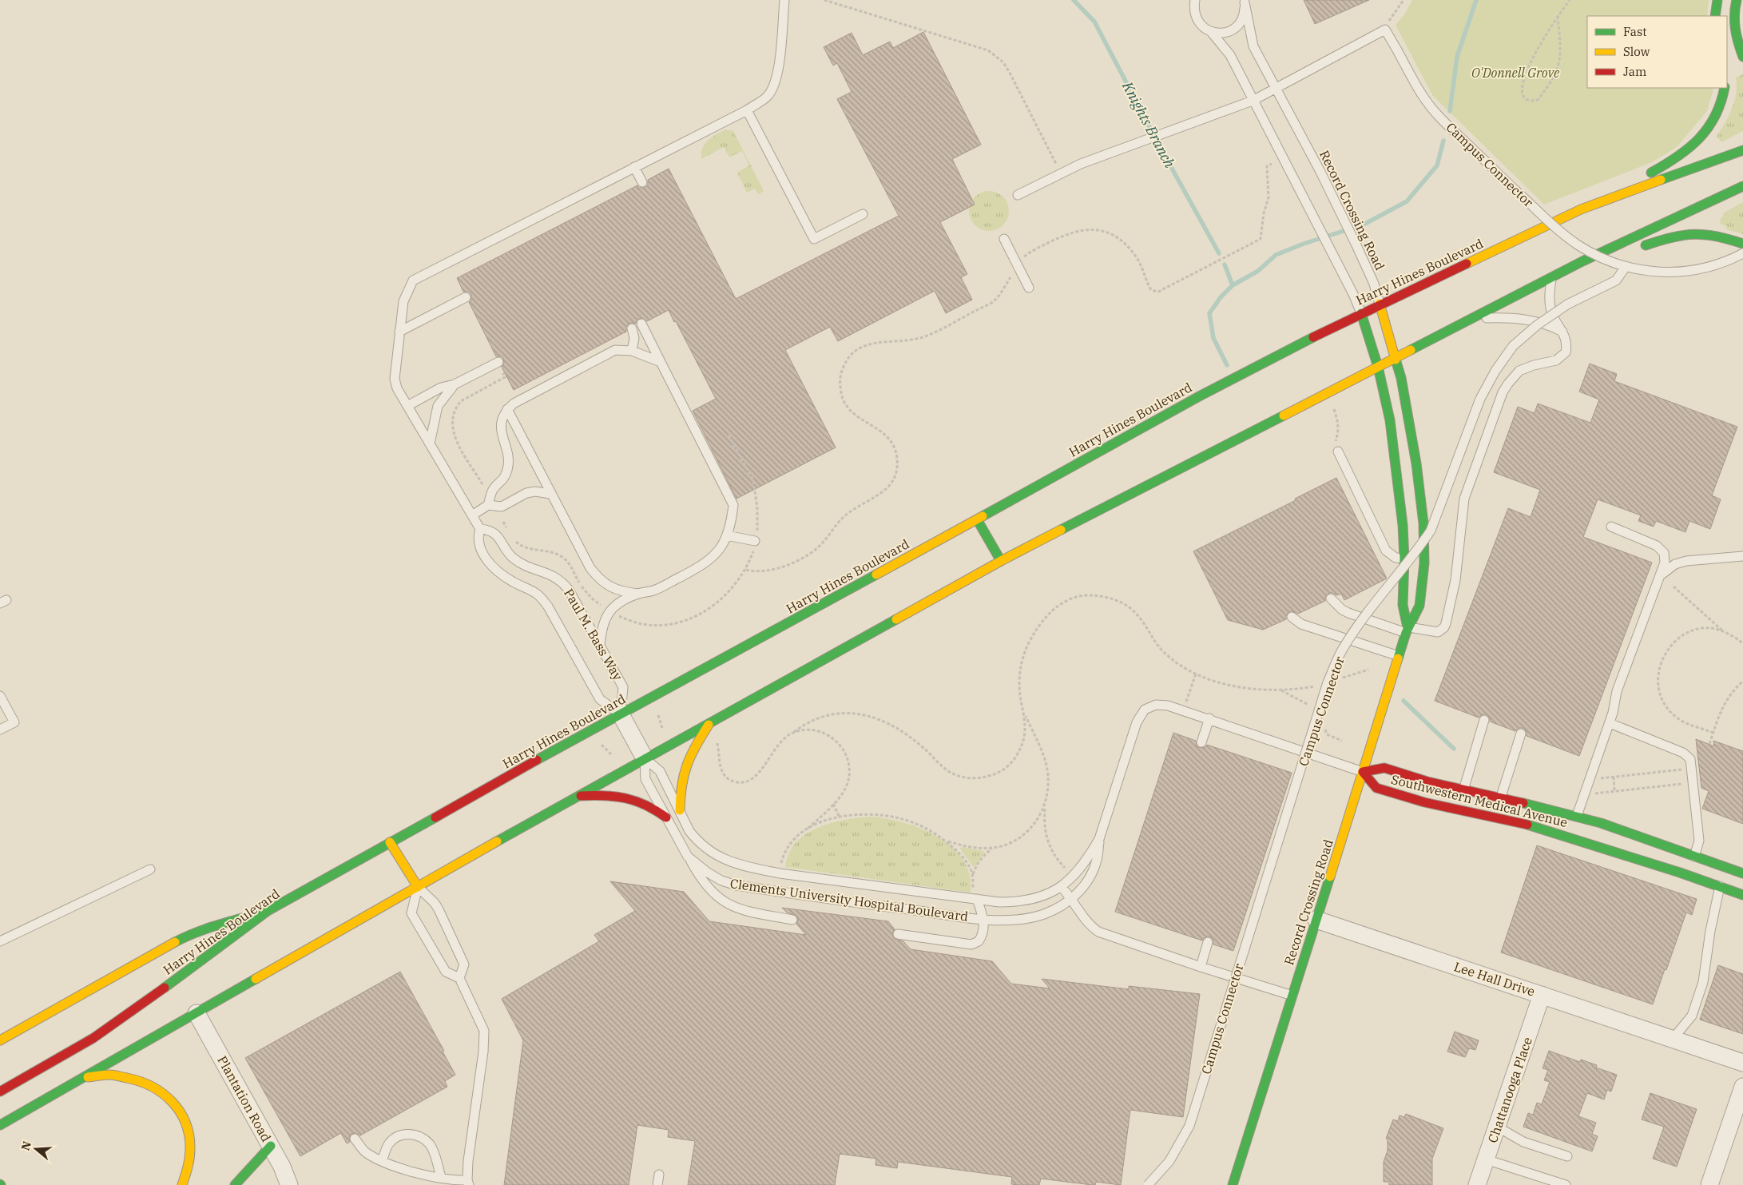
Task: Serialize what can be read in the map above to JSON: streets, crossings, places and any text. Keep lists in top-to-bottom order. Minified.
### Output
{"streets":{"main road":["Record Crossing Road","Harry Hines Boulevard","Southwestern Medical Avenue"],"street":["Lee Hall Drive","Chattanooga Place","Plantation Road"],"lane":["Campus Connector","Paul M. Bass Way","Clements University Hospital Boulevard"]},"crossings":[["Record Crossing Road","Harry Hines Boulevard"],["Record Crossing Road","Southwestern Medical Avenue"],["Record Crossing Road","Lee Hall Drive"],["Harry Hines Boulevard","Paul M. Bass Way"],["Lee Hall Drive","Chattanooga Place"]],"water":["Knights Branch"],"parks":["O'Donnell Grove"],"legend":["Fast","Slow","Jam"],"north":"left"}
